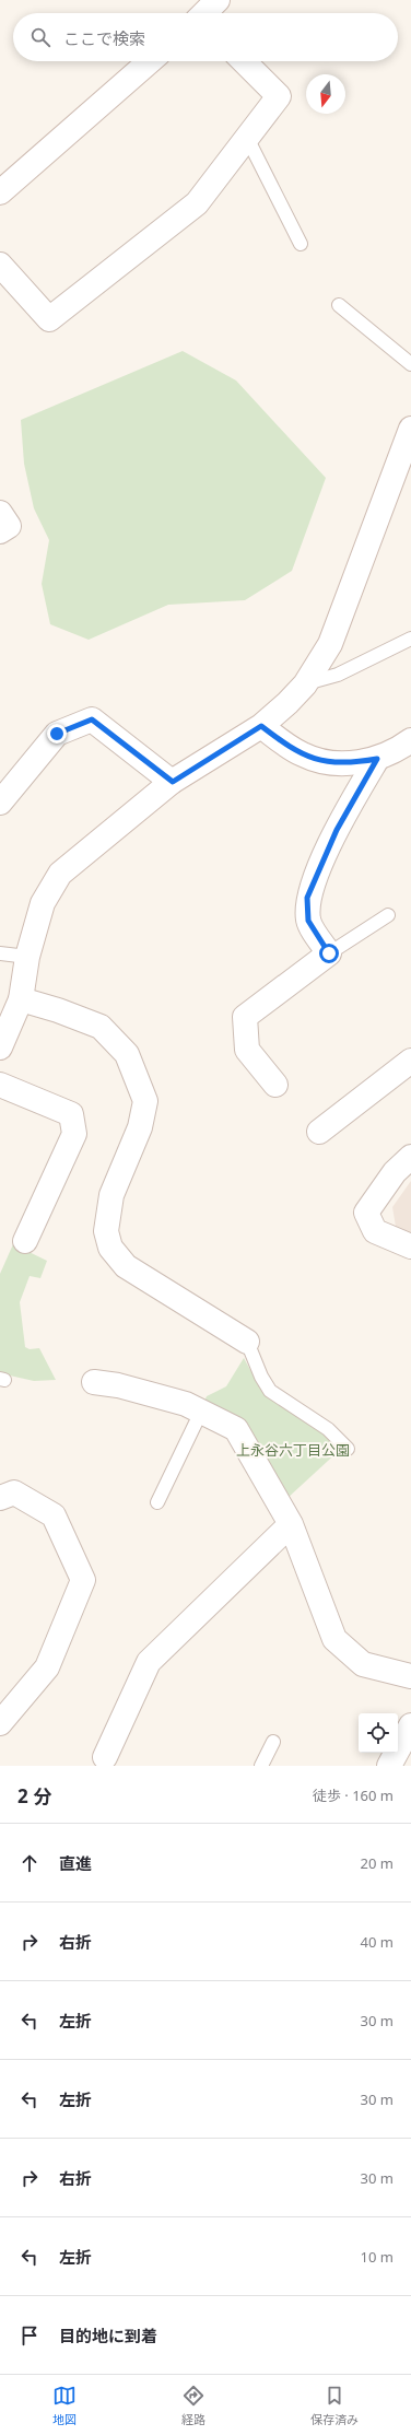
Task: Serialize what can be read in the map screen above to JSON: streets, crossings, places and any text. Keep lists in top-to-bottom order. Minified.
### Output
{"parks":["上永谷六丁目公園"],"north":"bottom","page":{"search":"ここで検索","heading":["2 分","徒歩 · 160 m"],"list":[["直進","20 m"],["右折","40 m"],["左折","30 m"],["左折","30 m"],["右折","30 m"],["左折","10 m"],"目的地に到着"],"nav":["地図","経路","保存済み"]}}
